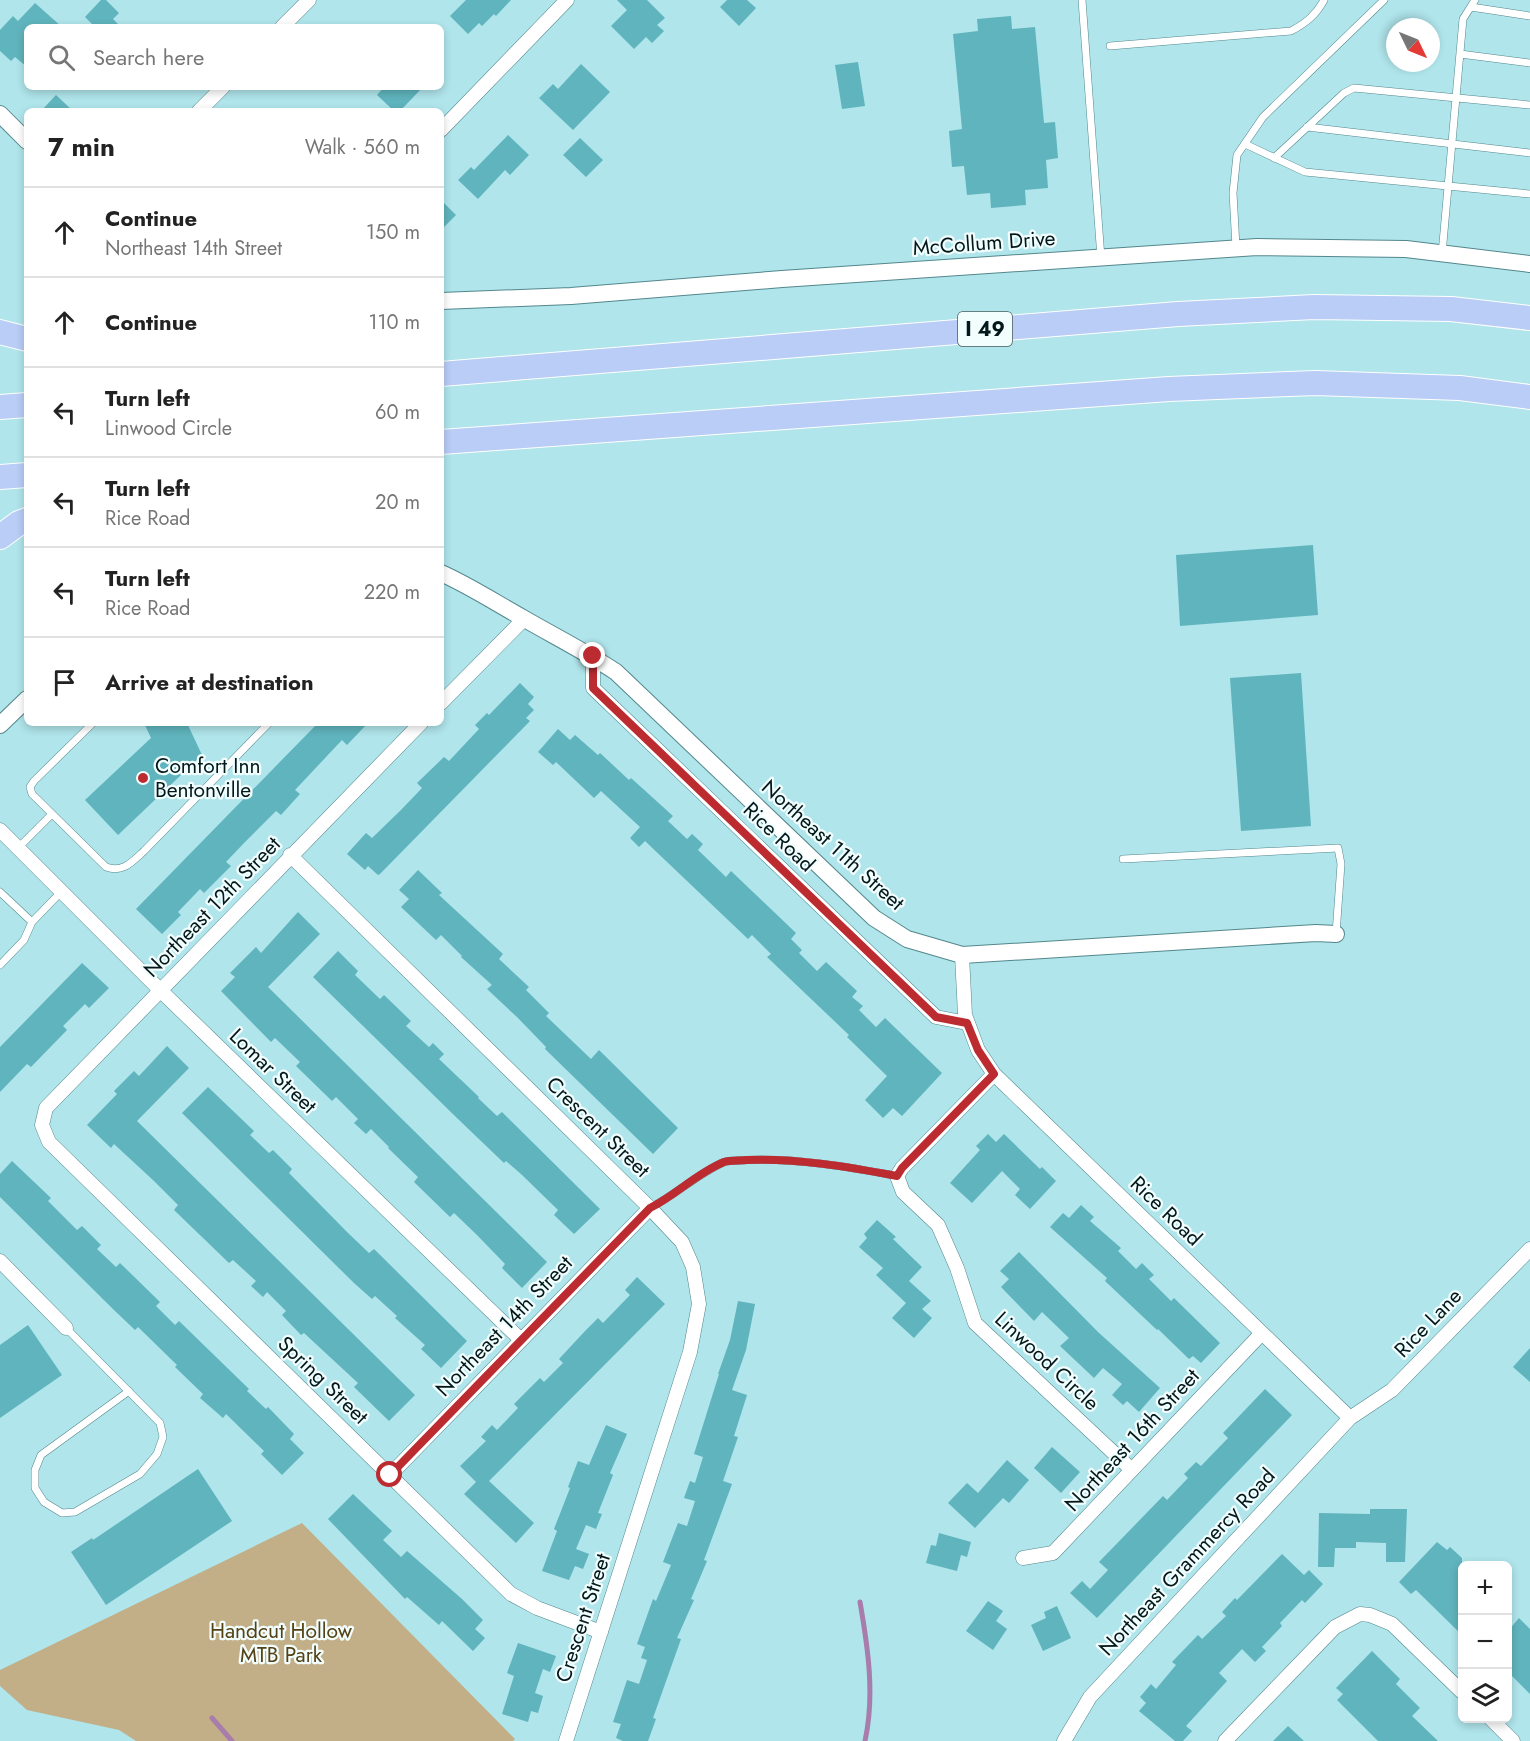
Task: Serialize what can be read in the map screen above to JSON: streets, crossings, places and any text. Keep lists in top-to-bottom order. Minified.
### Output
{"streets":{"highway":["I 49"],"street":["McCollum Drive","Rice Road","Northeast 11th Street","Northeast 12th Street","Lomar Street","Crescent Street","Rice Lane","Northeast 14th Street","Linwood Circle","Spring Street","Northeast 16th Street","Northeast Grammercy Road"]},"crossings":[["Rice Road","Northeast 11th Street"],["Rice Road","Rice Lane"],["Rice Road","Northeast 16th Street"],["Rice Road","Northeast Grammercy Road"],["Northeast 12th Street","Lomar Street"],["Northeast 12th Street","Crescent Street"],["Northeast 12th Street","Spring Street"],["Lomar Street","Northeast 14th Street"],["Crescent Street","Northeast 14th Street"],["Crescent Street","Spring Street"],["Rice Lane","Northeast Grammercy Road"],["Northeast 14th Street","Spring Street"],["Linwood Circle","Northeast 16th Street"]],"parks":["Handcut Hollow MTB Park"],"places":["Comfort Inn Bentonville"],"north":"bottom right","page":{"search":"Search here","heading":["7 min","Walk · 560 m"],"list":[["Continue","Northeast 14th Street","150 m"],["Continue","110 m"],["Turn left","Linwood Circle","60 m"],["Turn left","Rice Road","20 m"],["Turn left","Rice Road","220 m"],"Arrive at destination"],"map_buttons":["+","−"]}}
